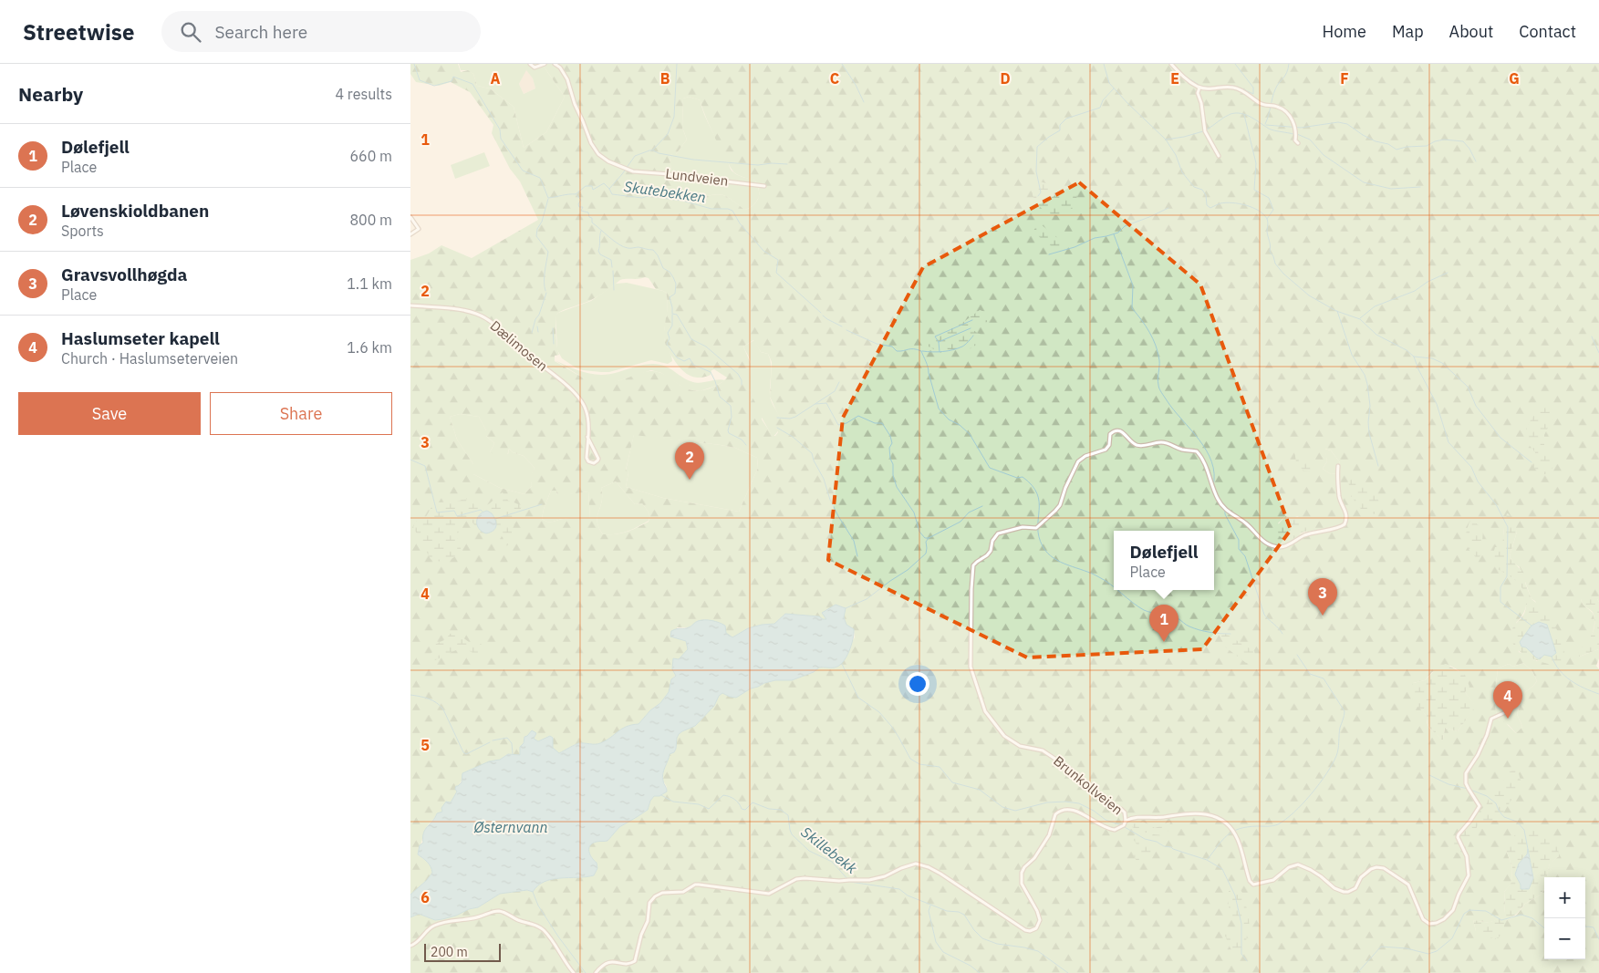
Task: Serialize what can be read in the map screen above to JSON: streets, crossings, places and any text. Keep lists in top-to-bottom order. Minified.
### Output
{"streets":{"street":["Lundveien","Dælimosen","Brunkollveien"]},"water":["Skutebekken","Østernvann","Skillebekk"],"scale_bar":"200 m","page":{"header":"Streetwise","search":"Search here","nav":["Home","Map","About","Contact"],"heading":["Nearby","4 results"],"list":[{"mark":"1","name":"Dølefjell","note":"Place","value":"660 m"},{"mark":"2","name":"Løvenskioldbanen","note":"Sports","value":"800 m"},{"mark":"3","name":"Gravsvollhøgda","note":"Place","value":"1.1 km"},{"mark":"4","name":"Haslumseter kapell","note":"Church · Haslumseterveien","value":"1.6 km"}],"buttons":["Save","Share"],"pins":["2","3","1","4"],"popup":["Dølefjell","Place"],"map_buttons":["+","−"],"scale":"200 m"},"grid":{"columns":["A","B","C","D","E","F","G"],"rows":["1","2","3","4","5","6"]}}
